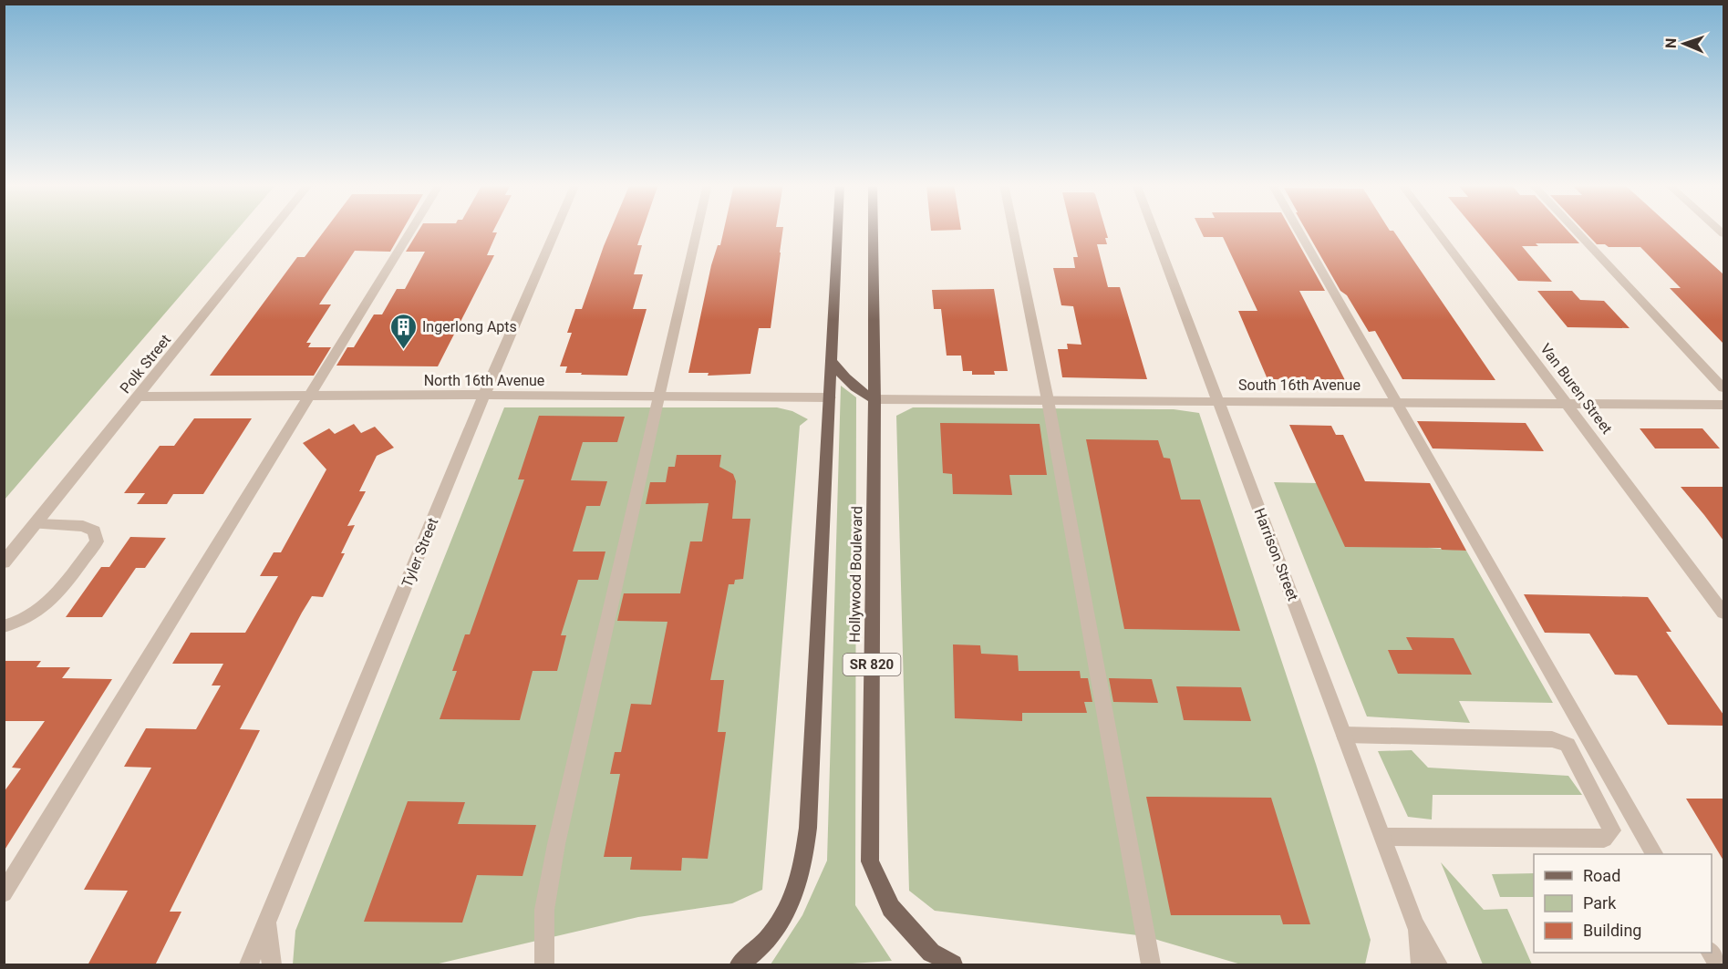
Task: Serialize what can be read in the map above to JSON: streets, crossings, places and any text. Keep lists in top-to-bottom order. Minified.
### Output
{"streets":{"main road":["Hollywood Boulevard","SR 820"],"street":["Polk Street","North 16th Avenue","South 16th Avenue","Van Buren Street","Tyler Street","Harrison Street"]},"crossings":[["Polk Street","North 16th Avenue"],["North 16th Avenue","Tyler Street"],["South 16th Avenue","Van Buren Street"],["South 16th Avenue","Harrison Street"],["South 16th Avenue","Hollywood Boulevard"]],"places":{"building":["Ingerlong Apts"]},"legend":["Road","Park","Building"],"north":"left"}
